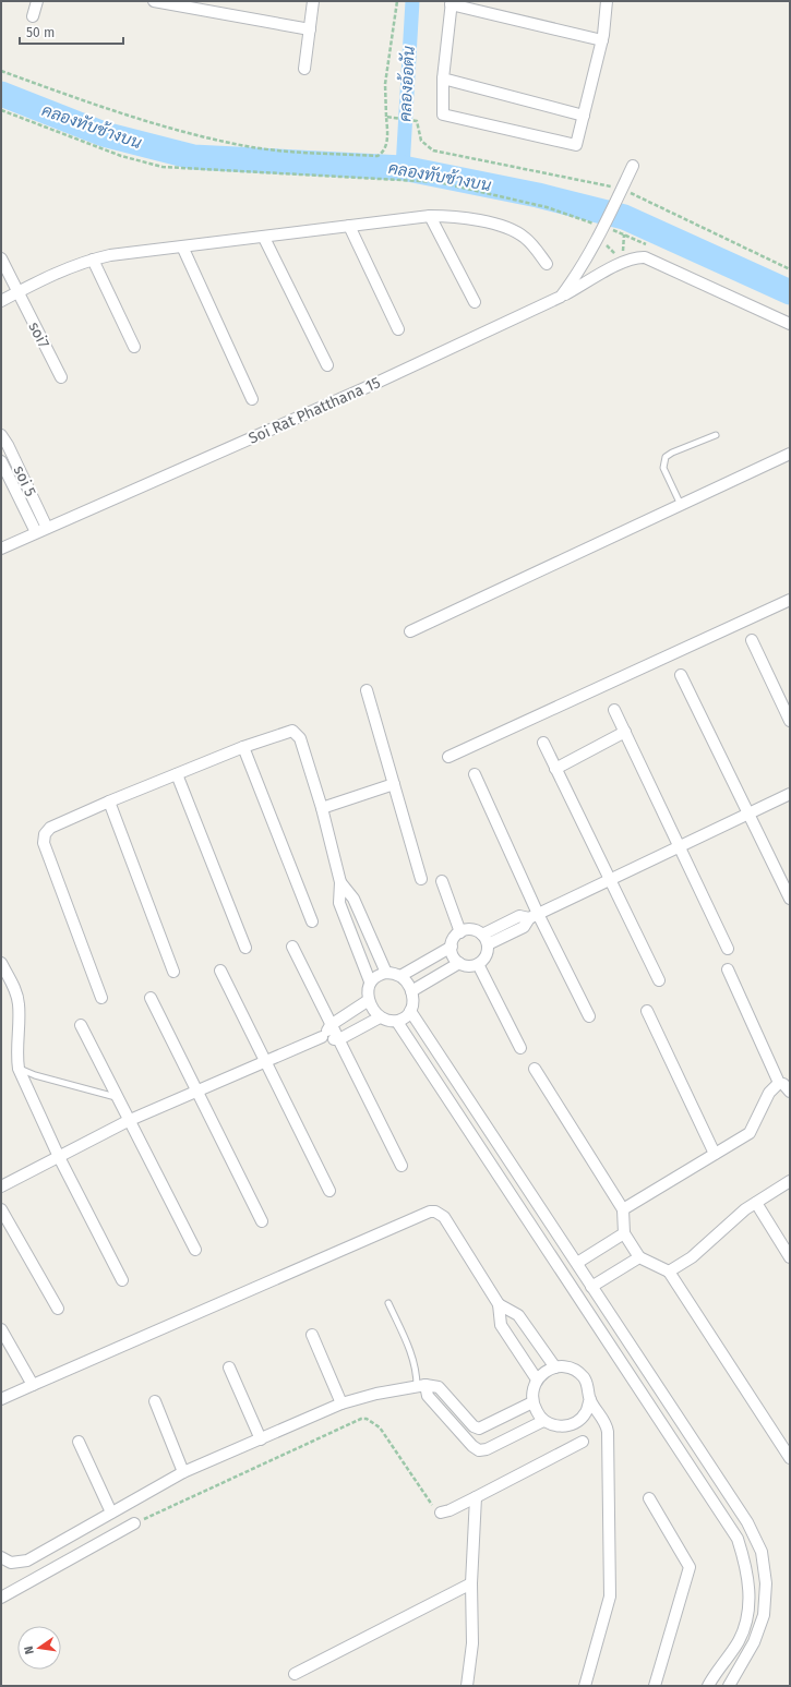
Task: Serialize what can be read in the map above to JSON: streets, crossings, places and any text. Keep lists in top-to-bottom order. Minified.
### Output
{"streets":{"street":["soi7","Soi Rat Phatthana 15","soi 5"]},"crossings":[["Soi Rat Phatthana 15","soi 5"]],"water":["คลองอ้อตัน","คลองทับช้างบน"],"scale_bar":"50 m","north":"left"}
